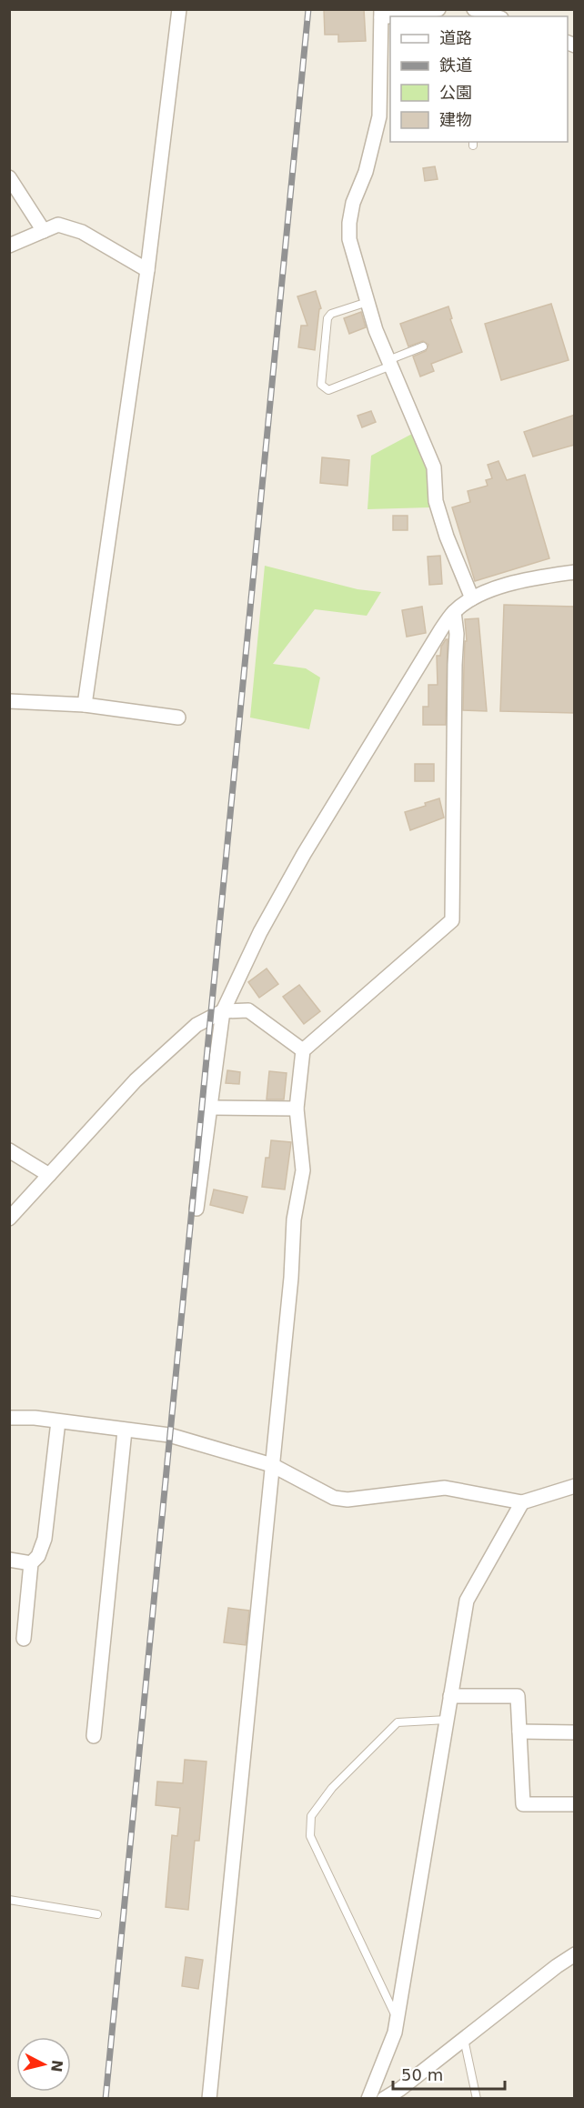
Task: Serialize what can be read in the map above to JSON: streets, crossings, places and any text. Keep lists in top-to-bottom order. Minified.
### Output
{"legend":["道路","鉄道","公園","建物"],"scale_bar":"50 m","north":"right"}
